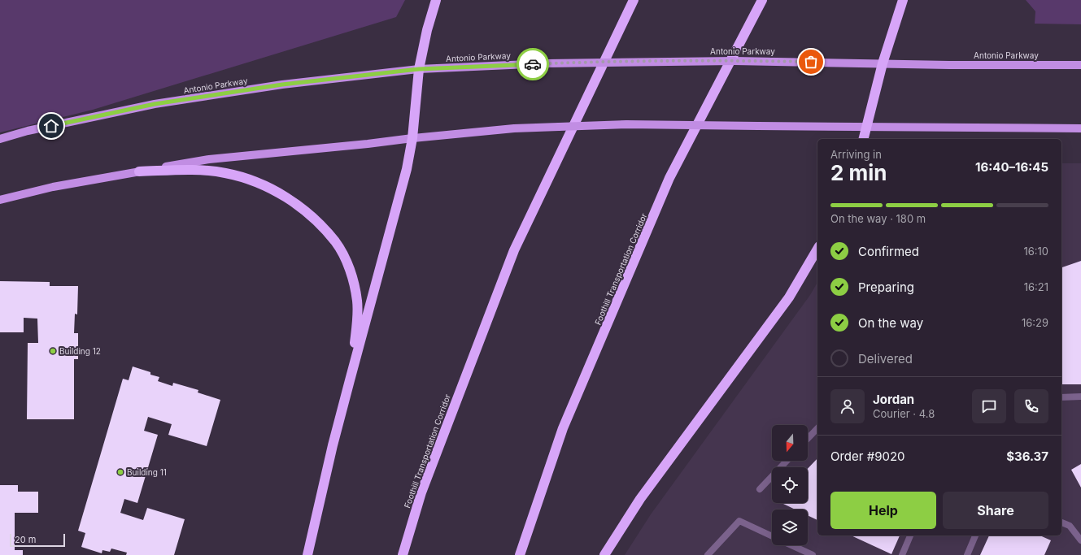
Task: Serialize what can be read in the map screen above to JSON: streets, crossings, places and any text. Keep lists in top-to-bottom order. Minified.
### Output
{"streets":{"highway":["Foothill Transportation Corridor"],"main road":["Antonio Parkway"]},"places":["Building 12","Building 11"],"scale_bar":"20 m","north":"bottom","page":{"heading":["2 min","Arriving in","16:40–16:45"],"panel":["Jordan","Courier · 4.8","Order #9020","$36.37"],"bar":"On the way · 180 m","list":[["Confirmed","16:10"],["Preparing","16:21"],["On the way","16:29"],"Delivered"],"buttons":["Help","Share"],"scale":"20 m"}}
